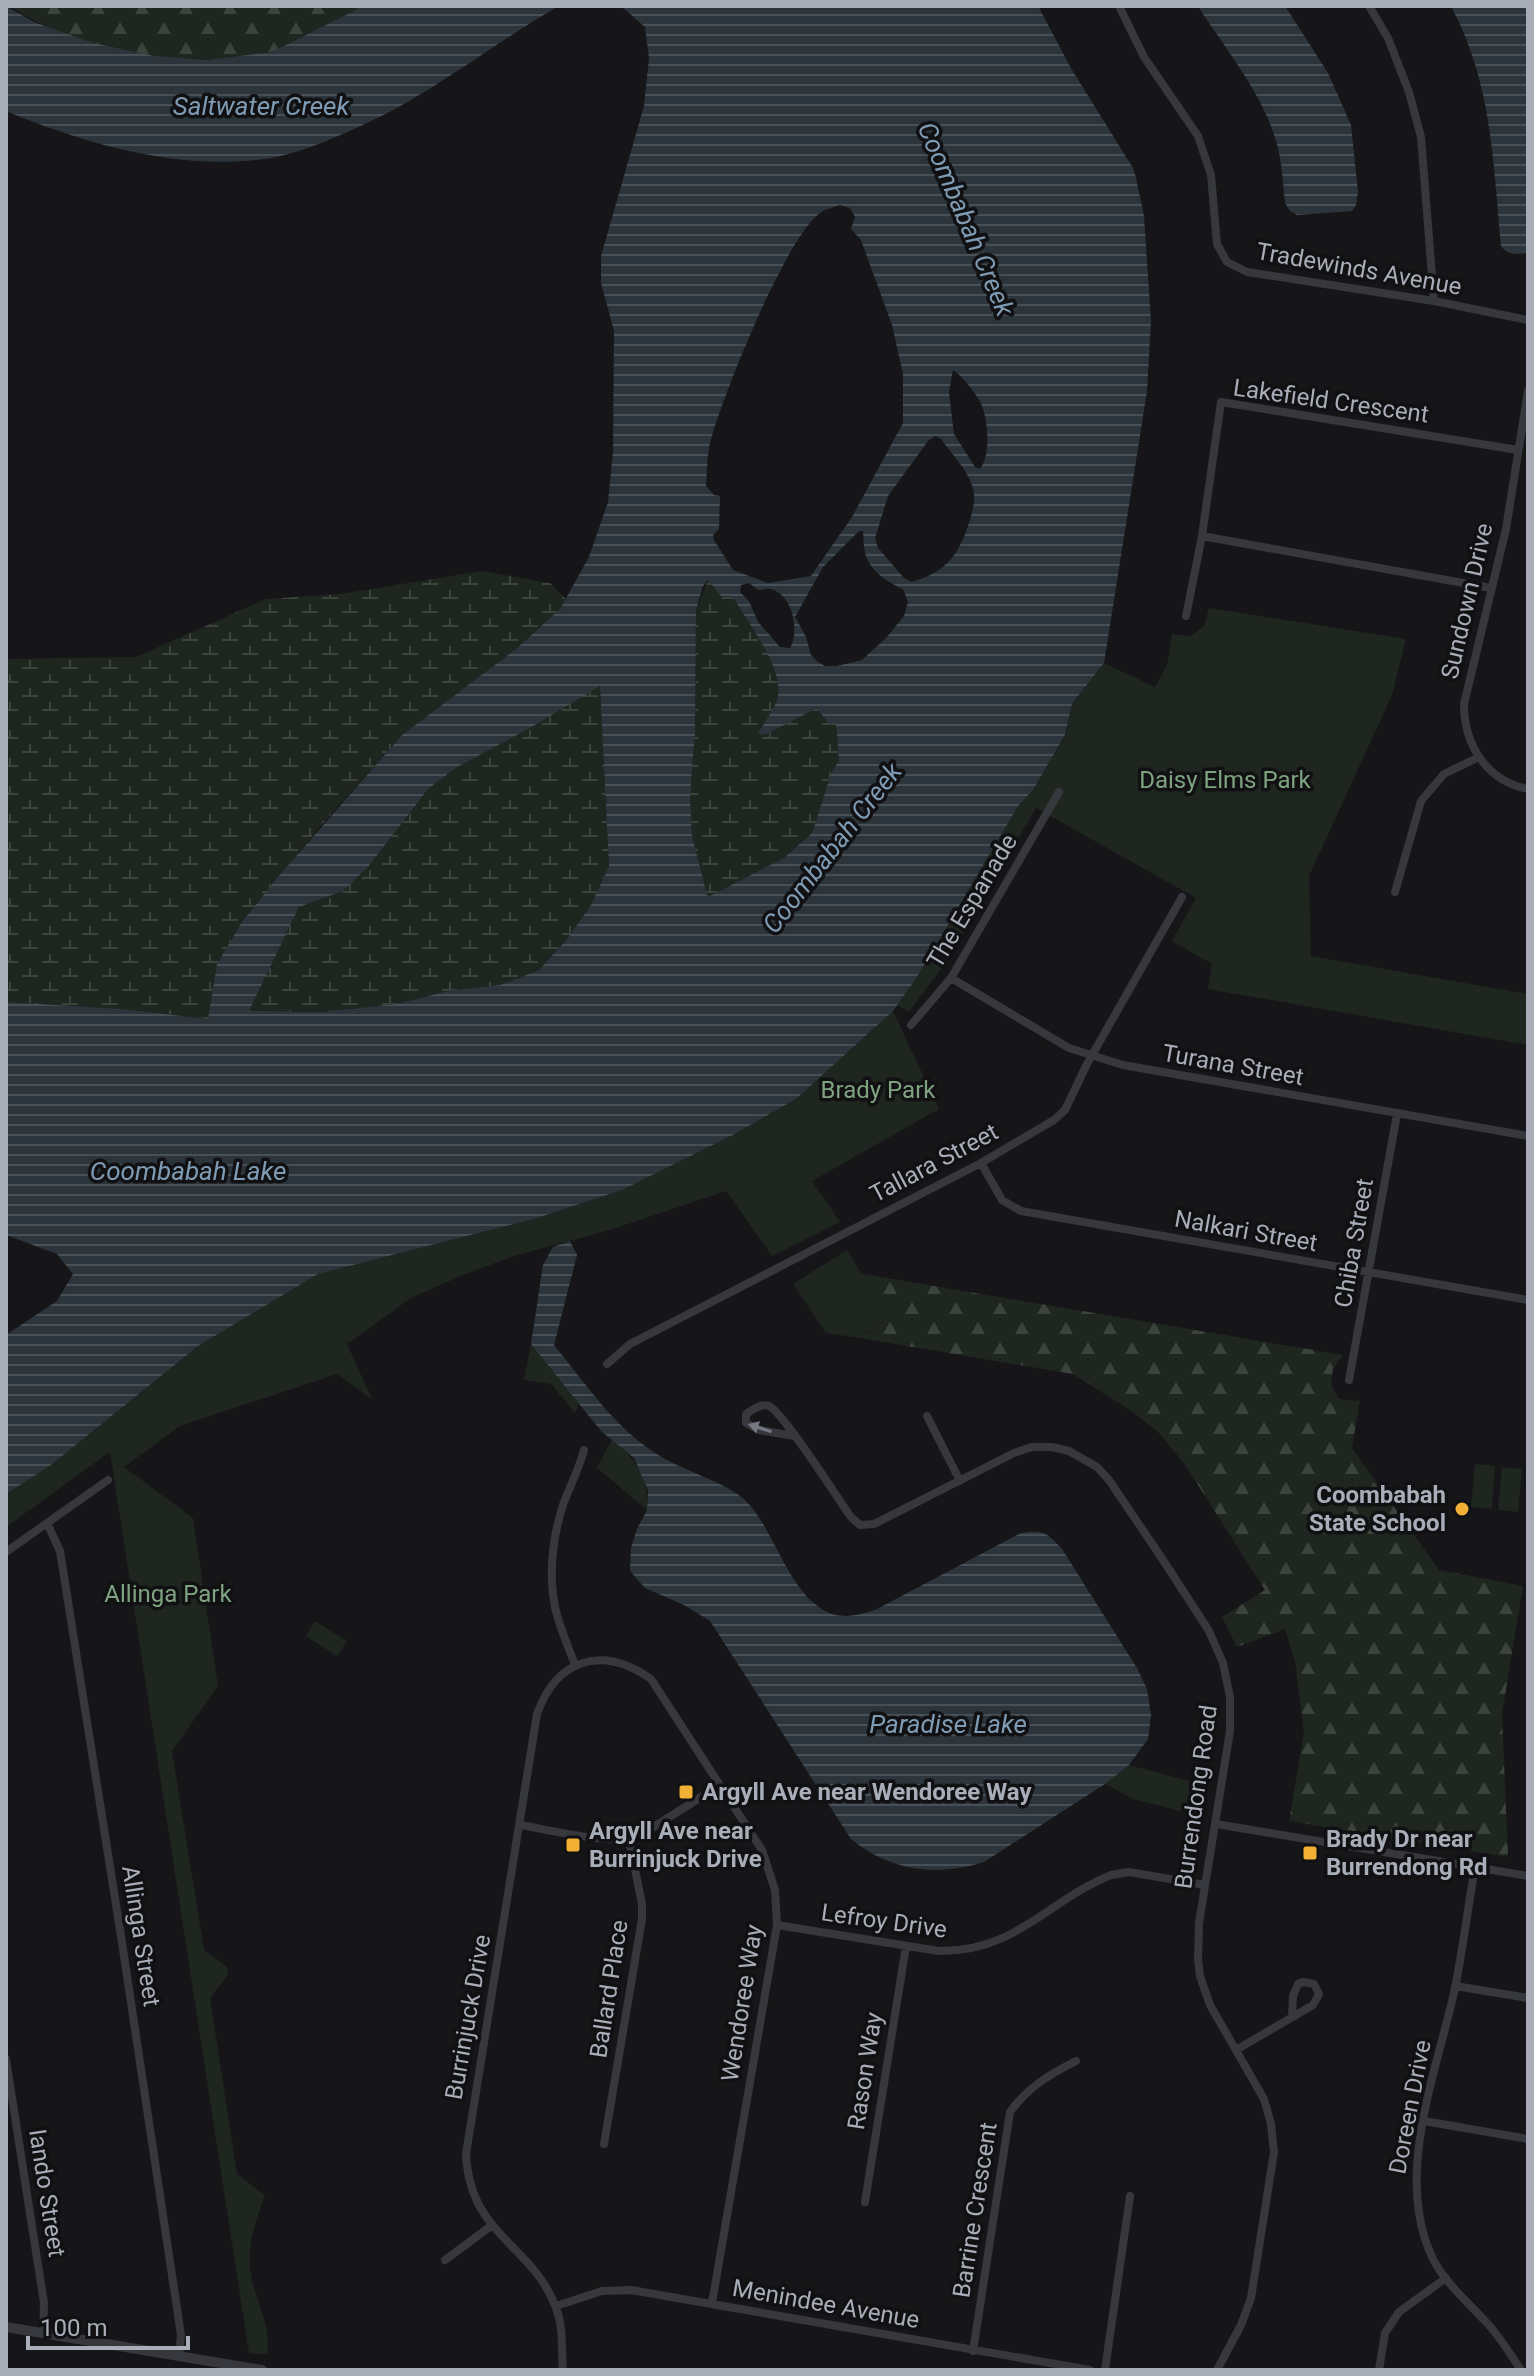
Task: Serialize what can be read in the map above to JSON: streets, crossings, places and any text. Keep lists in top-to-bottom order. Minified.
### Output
{"streets":{"street":["Tradewinds Avenue","Lakefield Crescent","Sundown Drive","The Espanade","Turana Street","Tallara Street","Nalkari Street","Chiba Street","Burrendong Road","Lefroy Drive","Allinga Street","Ballard Place","Wendoree Way","Burrinjuck Drive","Rason Way","Doreen Drive","Iando Street","Barrine Crescent","Menindee Avenue"]},"crossings":[["Lakefield Crescent","Sundown Drive"],["The Espanade","Turana Street"],["Turana Street","Tallara Street"],["Turana Street","Chiba Street"],["Tallara Street","Nalkari Street"],["Nalkari Street","Chiba Street"],["Burrendong Road","Lefroy Drive"],["Lefroy Drive","Wendoree Way"],["Lefroy Drive","Rason Way"],["Ballard Place","Wendoree Way"],["Ballard Place","Burrinjuck Drive"],["Wendoree Way","Burrinjuck Drive"],["Wendoree Way","Menindee Avenue"],["Burrinjuck Drive","Menindee Avenue"],["Barrine Crescent","Menindee Avenue"]],"water":["Saltwater Creek","Coombabah Creek","Coombabah Lake","Paradise Lake"],"parks":["Daisy Elms Park","Brady Park","Allinga Park"],"places":{"other":["Coombabah State School"],"transit":["Argyll Ave near Wendoree Way","Argyll Ave near Burrinjuck Drive","Brady Dr near Burrendong Rd"]},"scale_bar":"100 m"}
